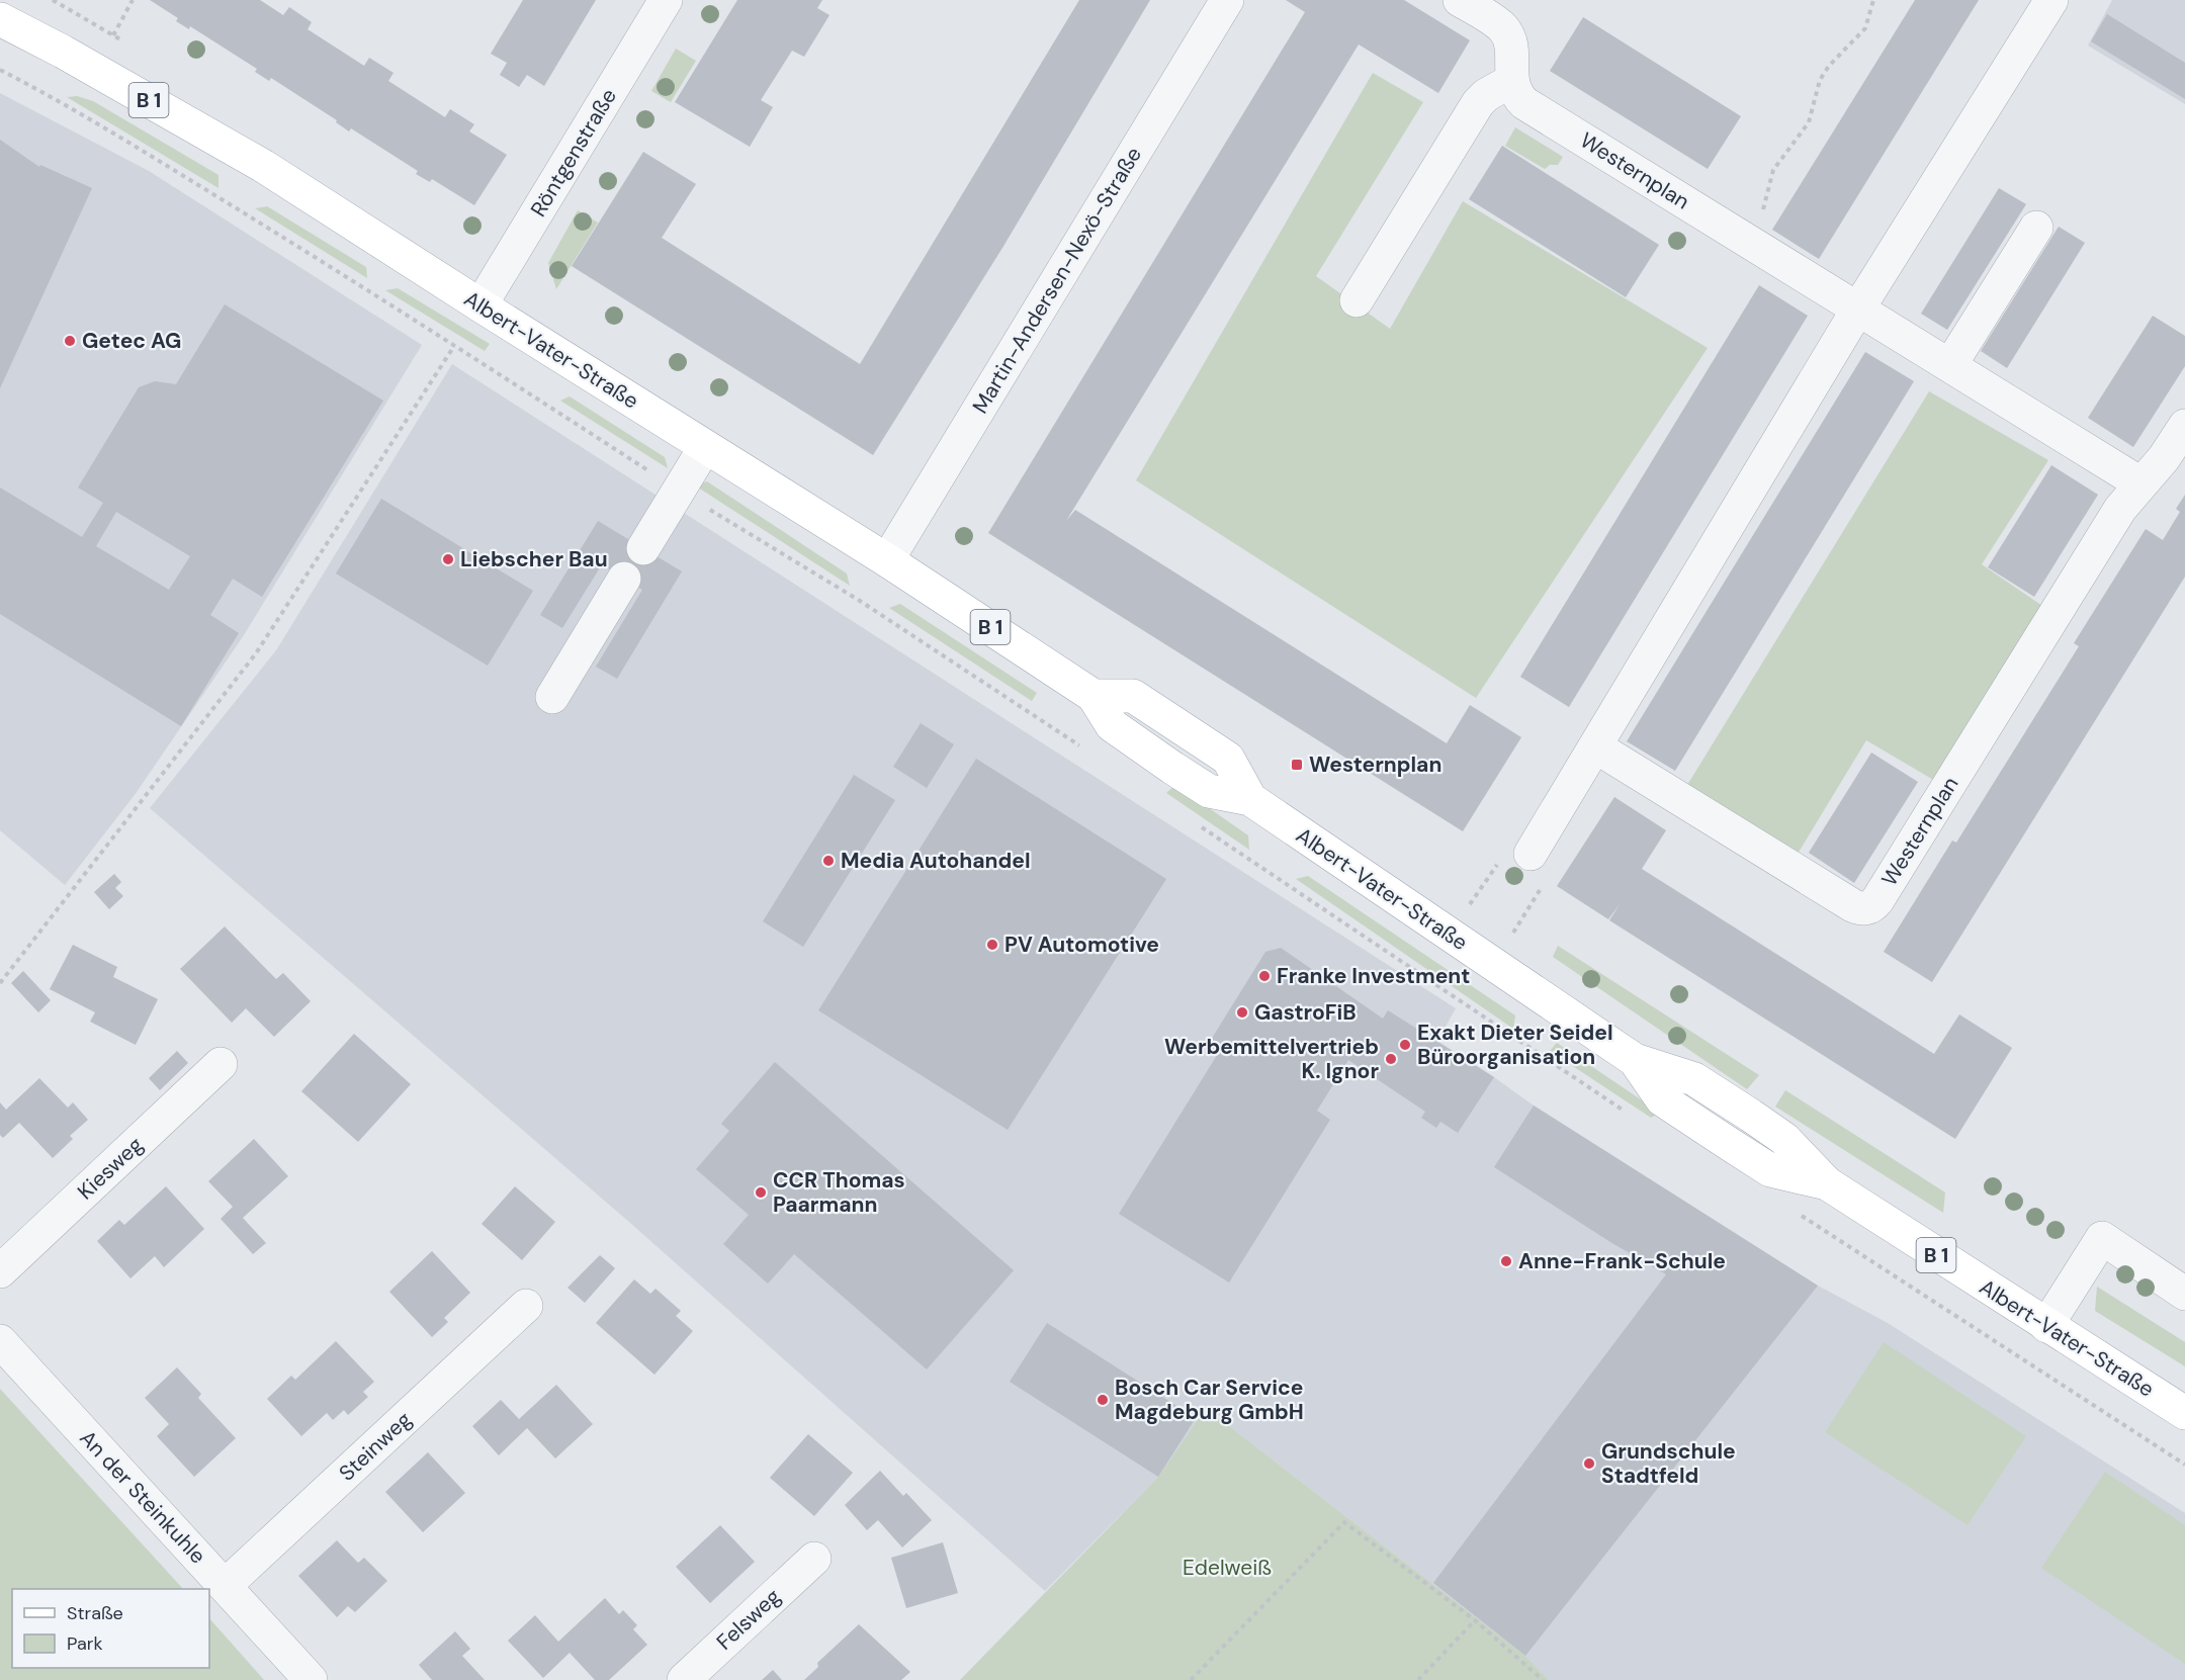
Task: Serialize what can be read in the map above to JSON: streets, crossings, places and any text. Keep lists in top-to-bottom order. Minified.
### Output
{"streets":{"main road":["B 1","Albert-Vater-Straße"],"street":["Röntgenstraße","Westernplan","Martin-Andersen-Nexö-Straße","Kiesweg","Steinweg","An der Steinkuhle","Felsweg"]},"crossings":[["Röntgenstraße","Albert-Vater-Straße"],["Martin-Andersen-Nexö-Straße","Albert-Vater-Straße"],["Steinweg","An der Steinkuhle"]],"parks":["Edelweiß"],"places":{"other":["Getec AG","Liebscher Bau","Media Autohandel","PV Automotive","Franke Investment","GastroFiB","Exakt Dieter Seidel Büroorganisation","Werbemittelvertrieb K. Ignor","CCR Thomas Paarmann","Anne-Frank-Schule","Bosch Car Service Magdeburg GmbH","Grundschule Stadtfeld"],"transit":["Westernplan"]},"legend":["Straße","Park"]}
